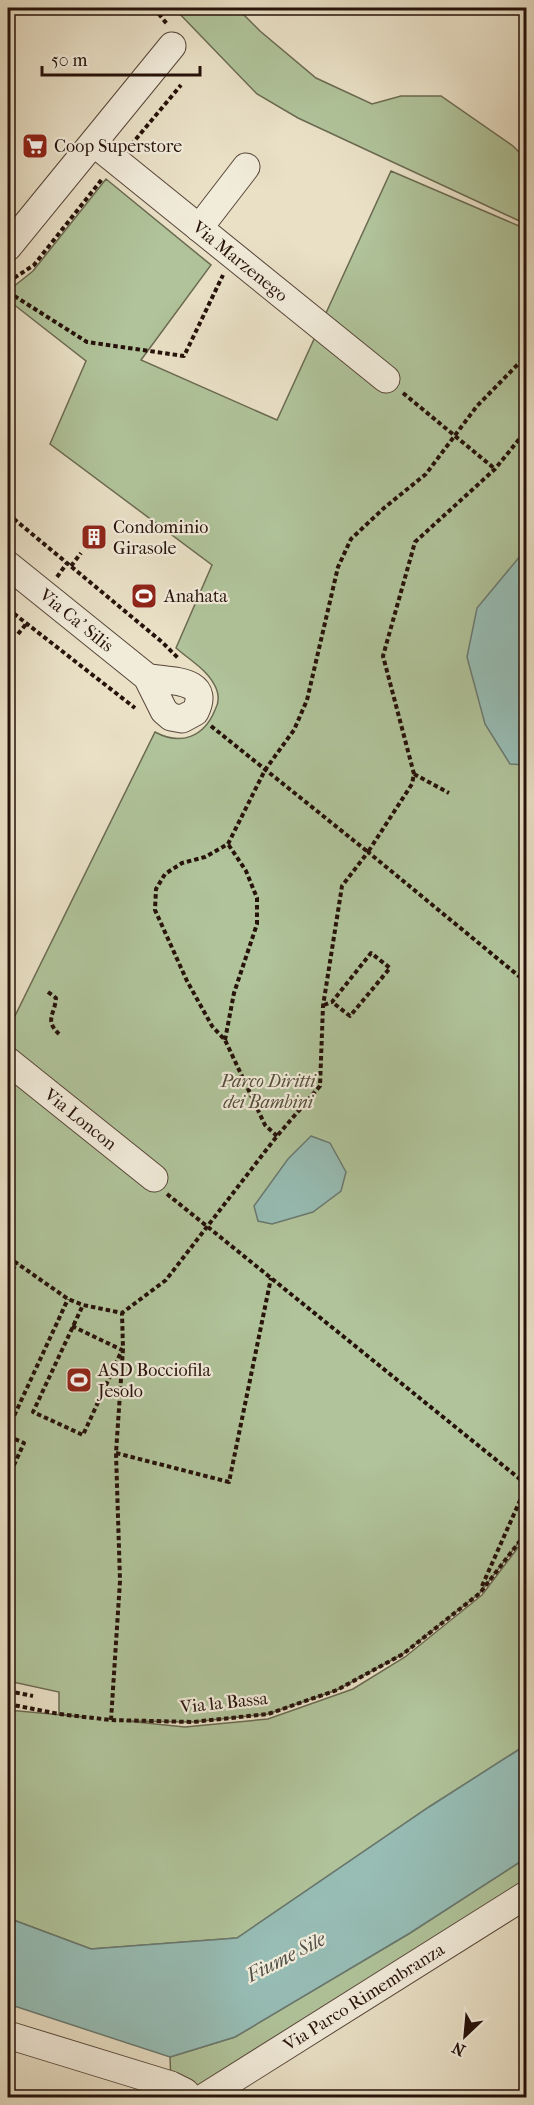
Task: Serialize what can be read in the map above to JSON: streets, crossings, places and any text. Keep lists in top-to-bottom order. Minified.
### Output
{"streets":{"street":["Via Marzenego","Via Ca' Silis","Via Loncon","Via Parco Rimembranza"],"path":["Via la Bassa"]},"water":["Fiume Sile"],"parks":["Parco Diritti dei Bambini"],"places":{"supermarket":["Coop Superstore"],"building":["Condominio Girasole"],"sports":["Anahata","ASD Bocciofila Jesolo"]},"scale_bar":"50 m","north":"bottom left"}
